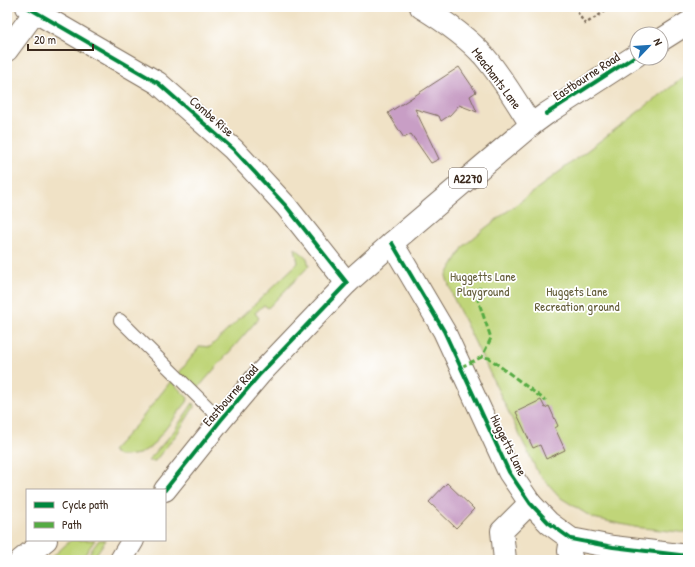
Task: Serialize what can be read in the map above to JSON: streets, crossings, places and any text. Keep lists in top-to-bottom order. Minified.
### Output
{"streets":{"street":["Eastbourne Road","Meachants Lane","Combe Rise","A2270","Huggetts Lane"]},"crossings":[["Eastbourne Road","Meachants Lane"],["Eastbourne Road","Combe Rise"],["Eastbourne Road","Huggetts Lane"]],"parks":["Huggetts Lane Playground","Huggets Lane Recreation ground"],"legend":["Cycle path","Path"],"scale_bar":"20 m","north":"top right"}
